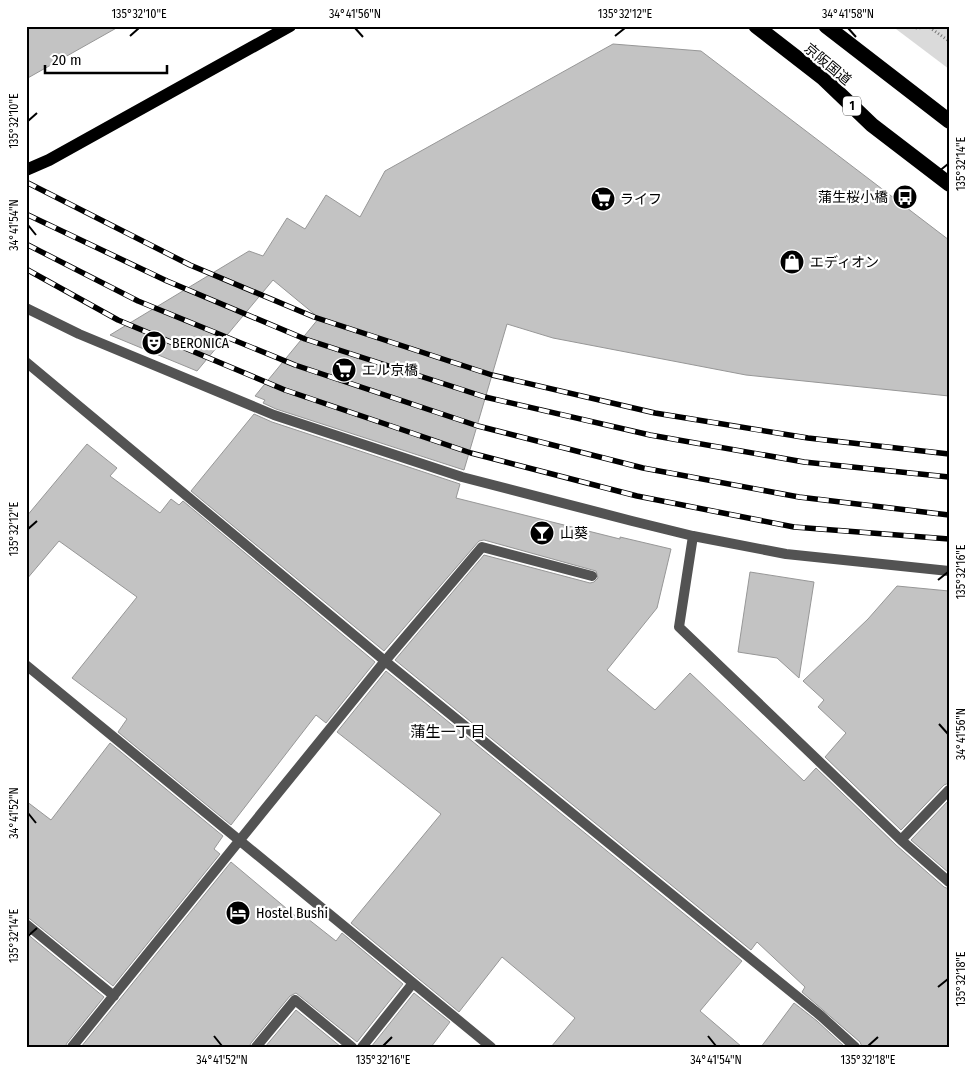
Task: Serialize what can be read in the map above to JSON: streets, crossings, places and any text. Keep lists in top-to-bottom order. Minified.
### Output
{"streets":{"highway":["京阪国道","1"]},"districts":["蒲生一丁目"],"places":{"bus stop":["蒲生桜小橋"],"supermarket":["ライフ","エル京橋"],"shop":["エディオン"],"theatre":["BERONICA"],"bar":["山葵"],"hotel":["Hostel Bushi"]},"scale_bar":"20 m","coordinates":["135°32'10\"E","34°41'56\"N","135°32'12\"E","34°41'58\"N","135°32'14\"E","34°41'54\"N","135°32'16\"E","34°41'52\"N","135°32'18\"E"]}
